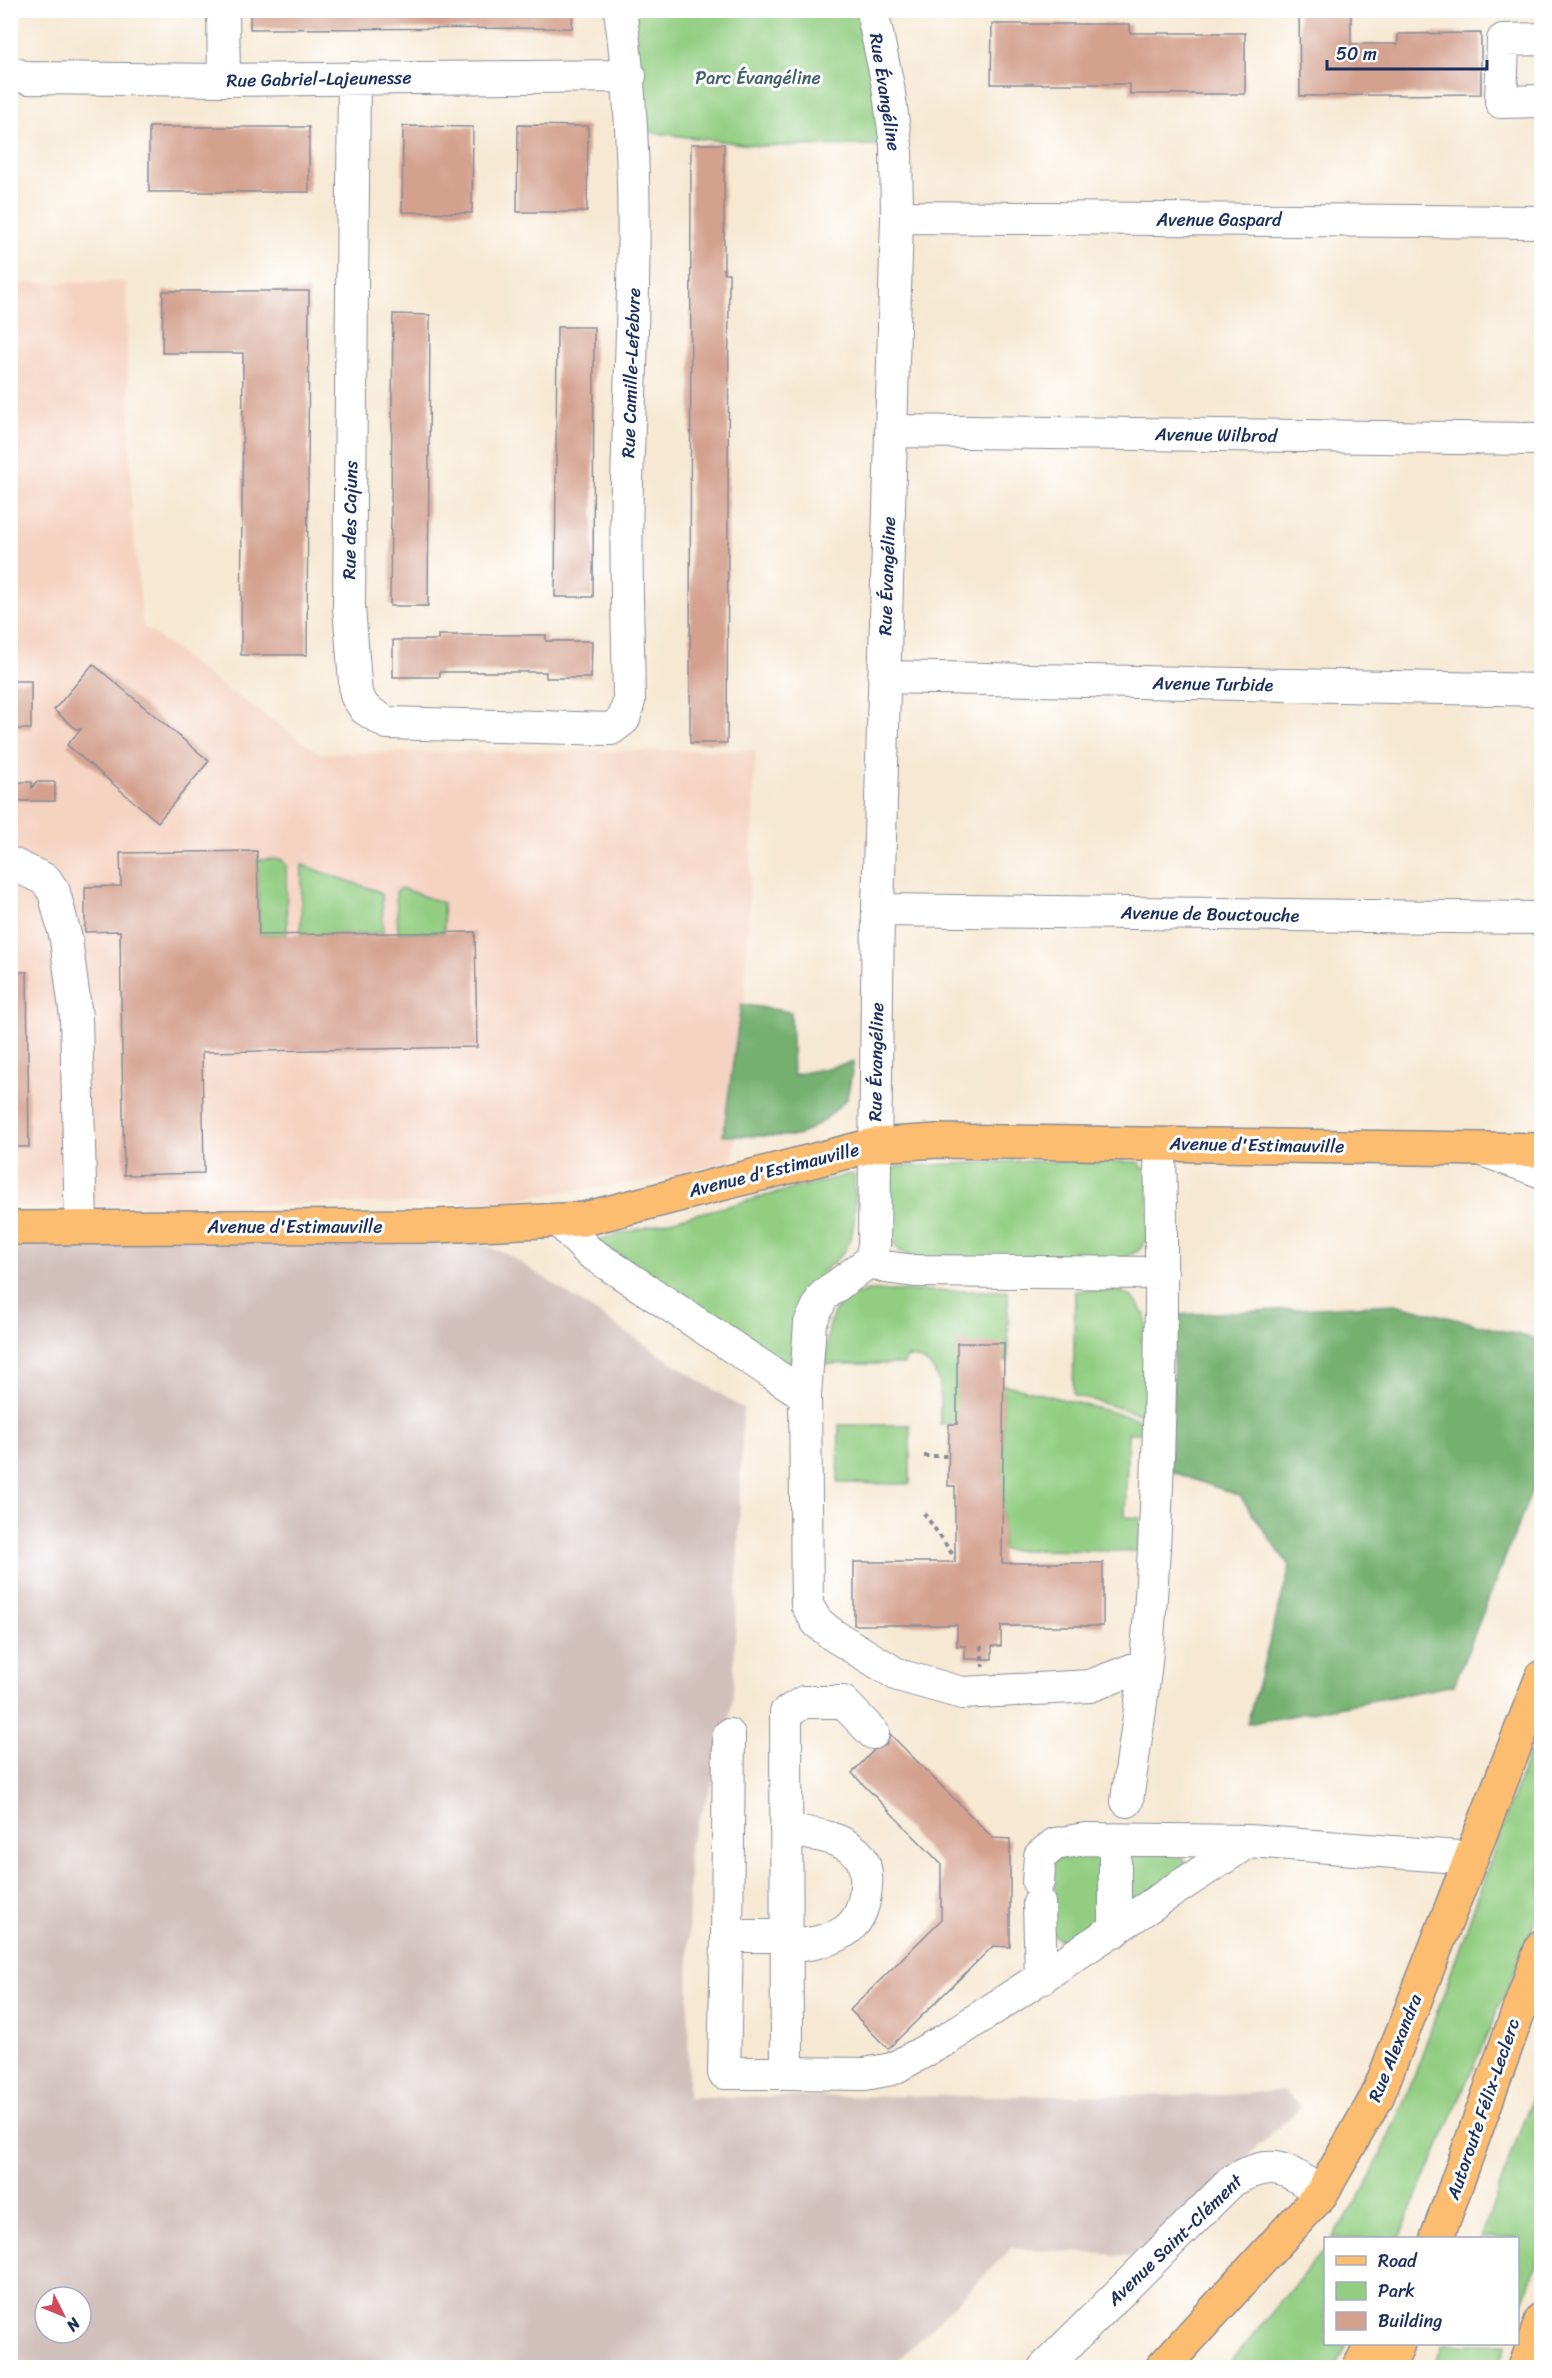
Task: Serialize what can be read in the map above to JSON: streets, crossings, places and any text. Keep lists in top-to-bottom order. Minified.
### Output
{"streets":{"main road":["Avenue d'Estimauville","Rue Alexandra","Autoroute Félix-Leclerc"],"street":["Rue Gabriel-Lajeunesse","Rue Évangéline","Avenue Gaspard","Rue Camille-Lefebvre","Avenue Wilbrod","Rue des Cajuns","Avenue Turbide","Avenue de Bouctouche","Avenue Saint-Clément"]},"crossings":[["Rue Gabriel-Lajeunesse","Rue Camille-Lefebvre"],["Rue Gabriel-Lajeunesse","Rue des Cajuns"],["Rue Évangéline","Avenue Gaspard"],["Rue Évangéline","Avenue Wilbrod"],["Rue Évangéline","Avenue Turbide"],["Rue Évangéline","Avenue de Bouctouche"],["Rue Évangéline","Avenue d'Estimauville"],["Rue Camille-Lefebvre","Rue des Cajuns"],["Rue Alexandra","Avenue Saint-Clément"]],"parks":["Parc Évangéline"],"legend":["Road","Park","Building"],"scale_bar":"50 m","north":"bottom right"}
